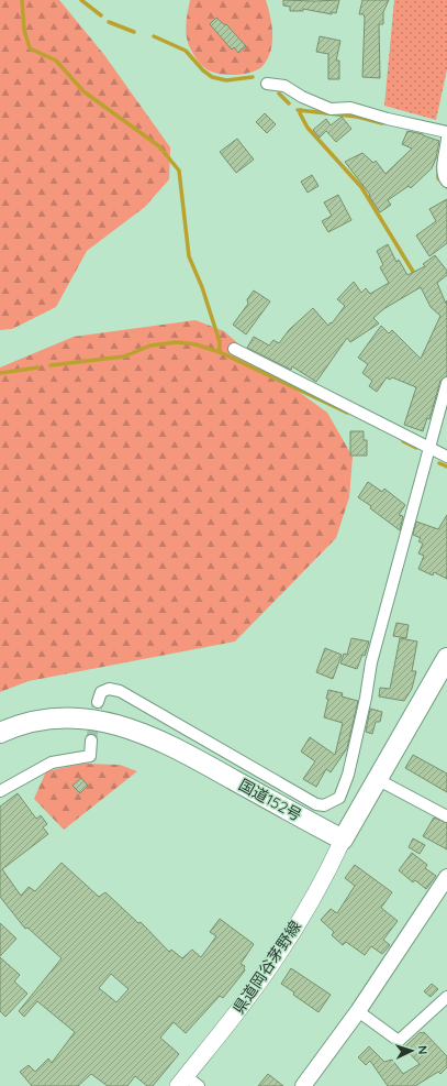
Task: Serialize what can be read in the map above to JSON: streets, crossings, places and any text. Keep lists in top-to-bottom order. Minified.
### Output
{"streets":{"highway":["国道152号"],"main road":["県道岡谷茅野線"]},"crossings":[["国道152号","県道岡谷茅野線"]],"north":"right"}
